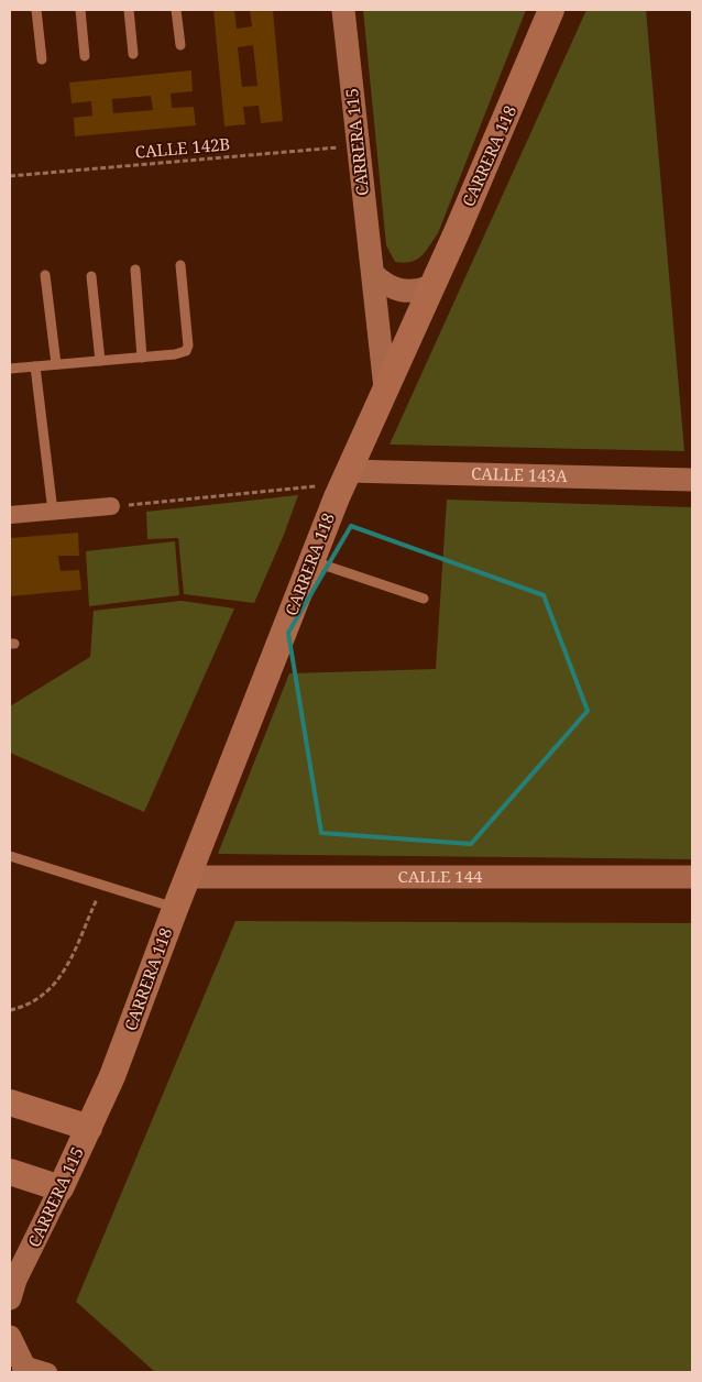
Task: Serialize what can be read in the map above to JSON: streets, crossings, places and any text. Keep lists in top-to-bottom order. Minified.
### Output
{"streets":{"main road":["CARRERA 115","CARRERA 118"],"street":["CALLE 143A","CALLE 144"],"path":["CALLE 142B"]},"crossings":[["CARRERA 115","CALLE 142B"],["CARRERA 115","CARRERA 118"],["CARRERA 118","CALLE 143A"],["CARRERA 118","CALLE 144"]]}
